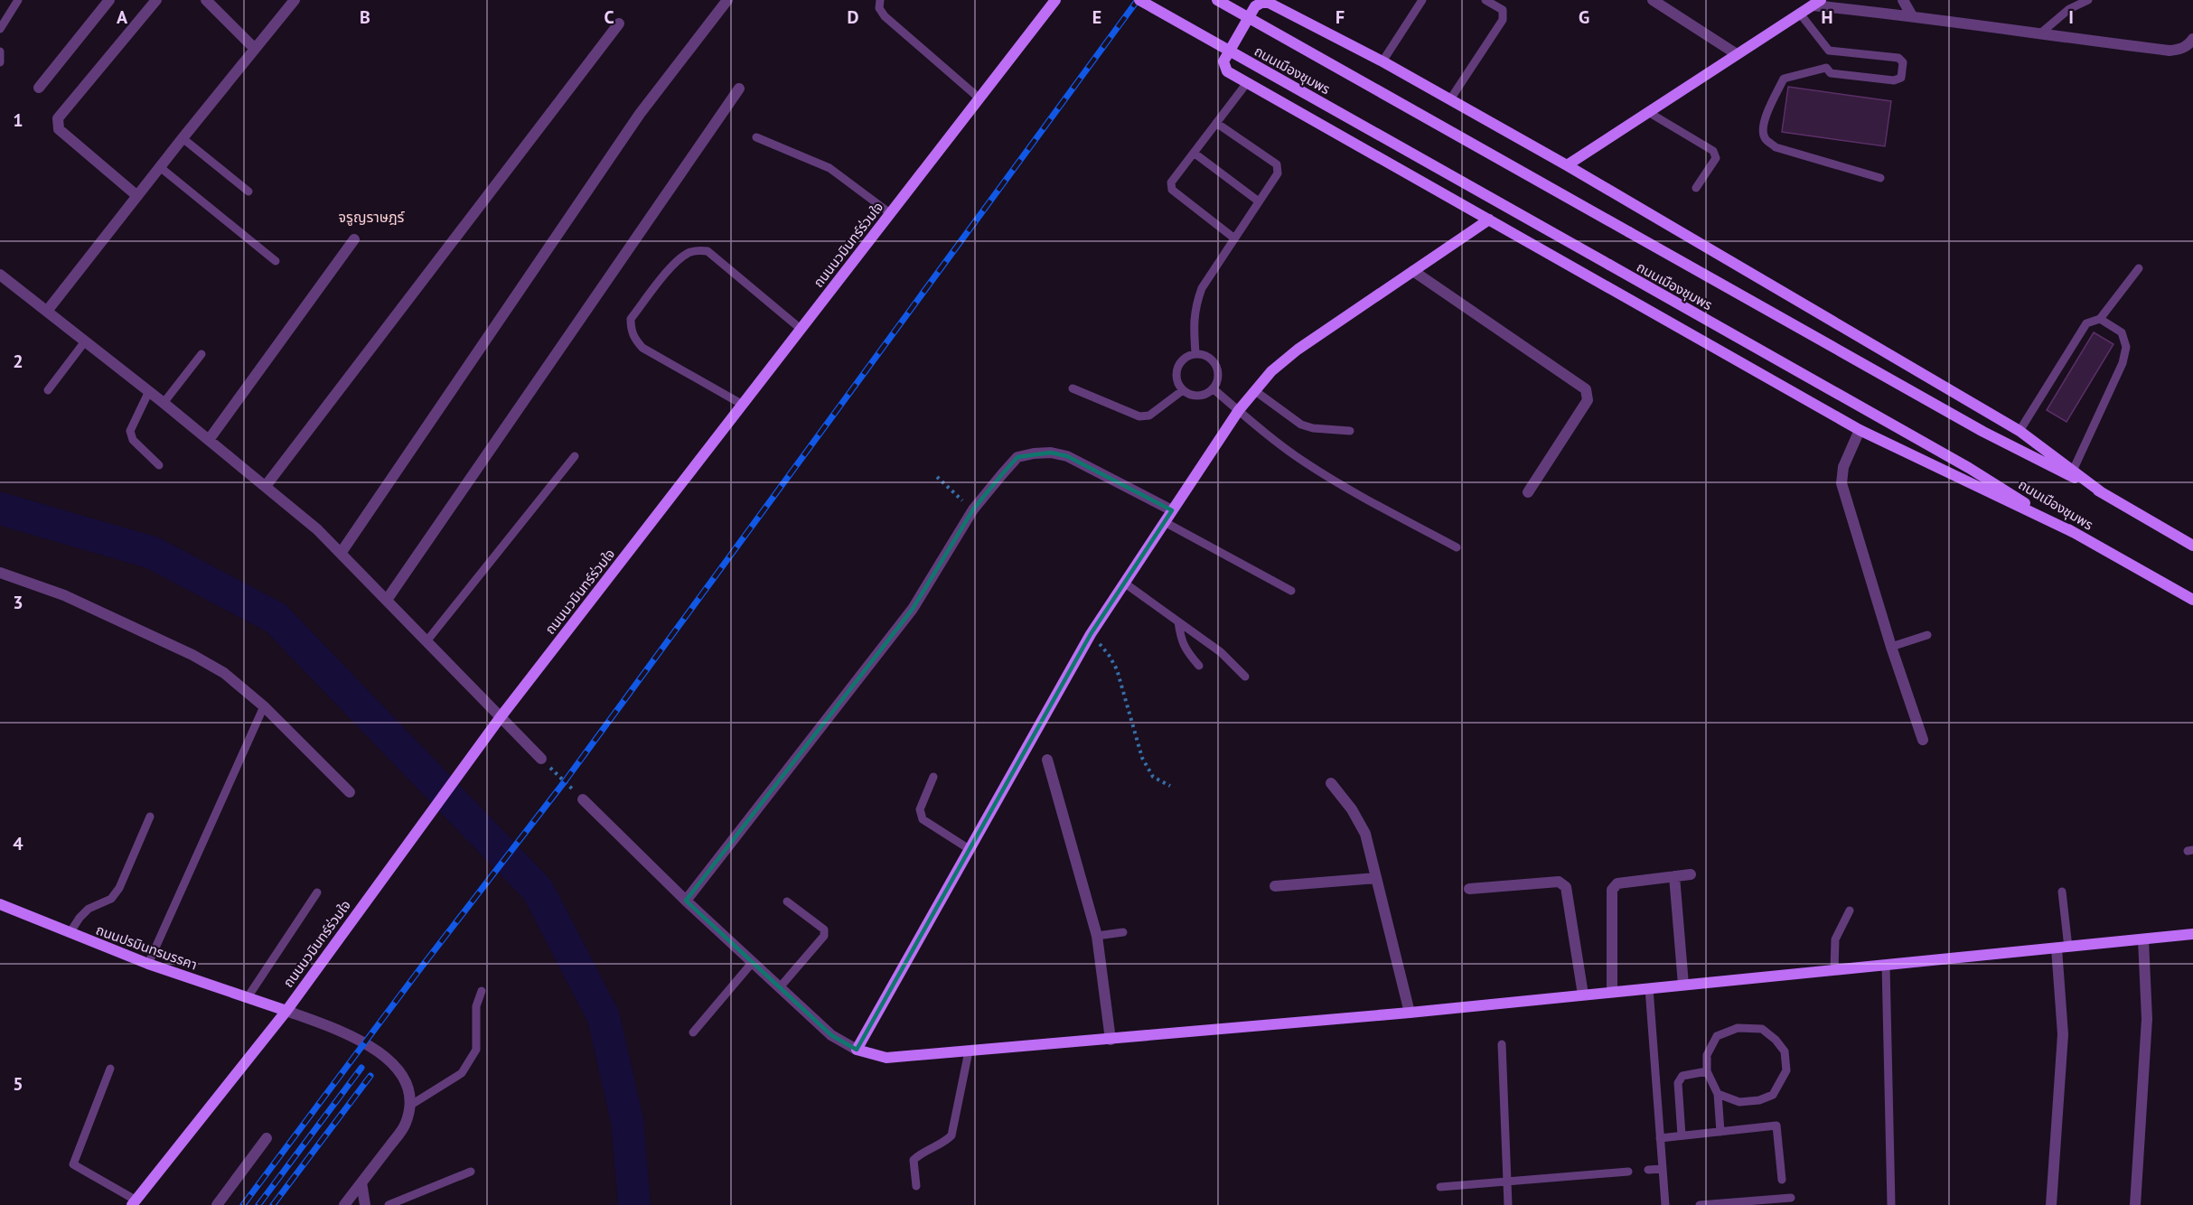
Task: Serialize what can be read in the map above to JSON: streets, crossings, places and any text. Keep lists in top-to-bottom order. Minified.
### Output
{"streets":{"street":["ถนนเมืองชุมพร","ถนนนวมินทร์ร่วมใจ","ถนนปรมินทรมรรคา"]},"crossings":[["ถนนนวมินทร์ร่วมใจ","ถนนปรมินทรมรรคา"]],"districts":["จรูญราษฎร์"],"grid":{"columns":["A","B","C","D","E","F","G","H","I"],"rows":["1","2","3","4","5"]}}
